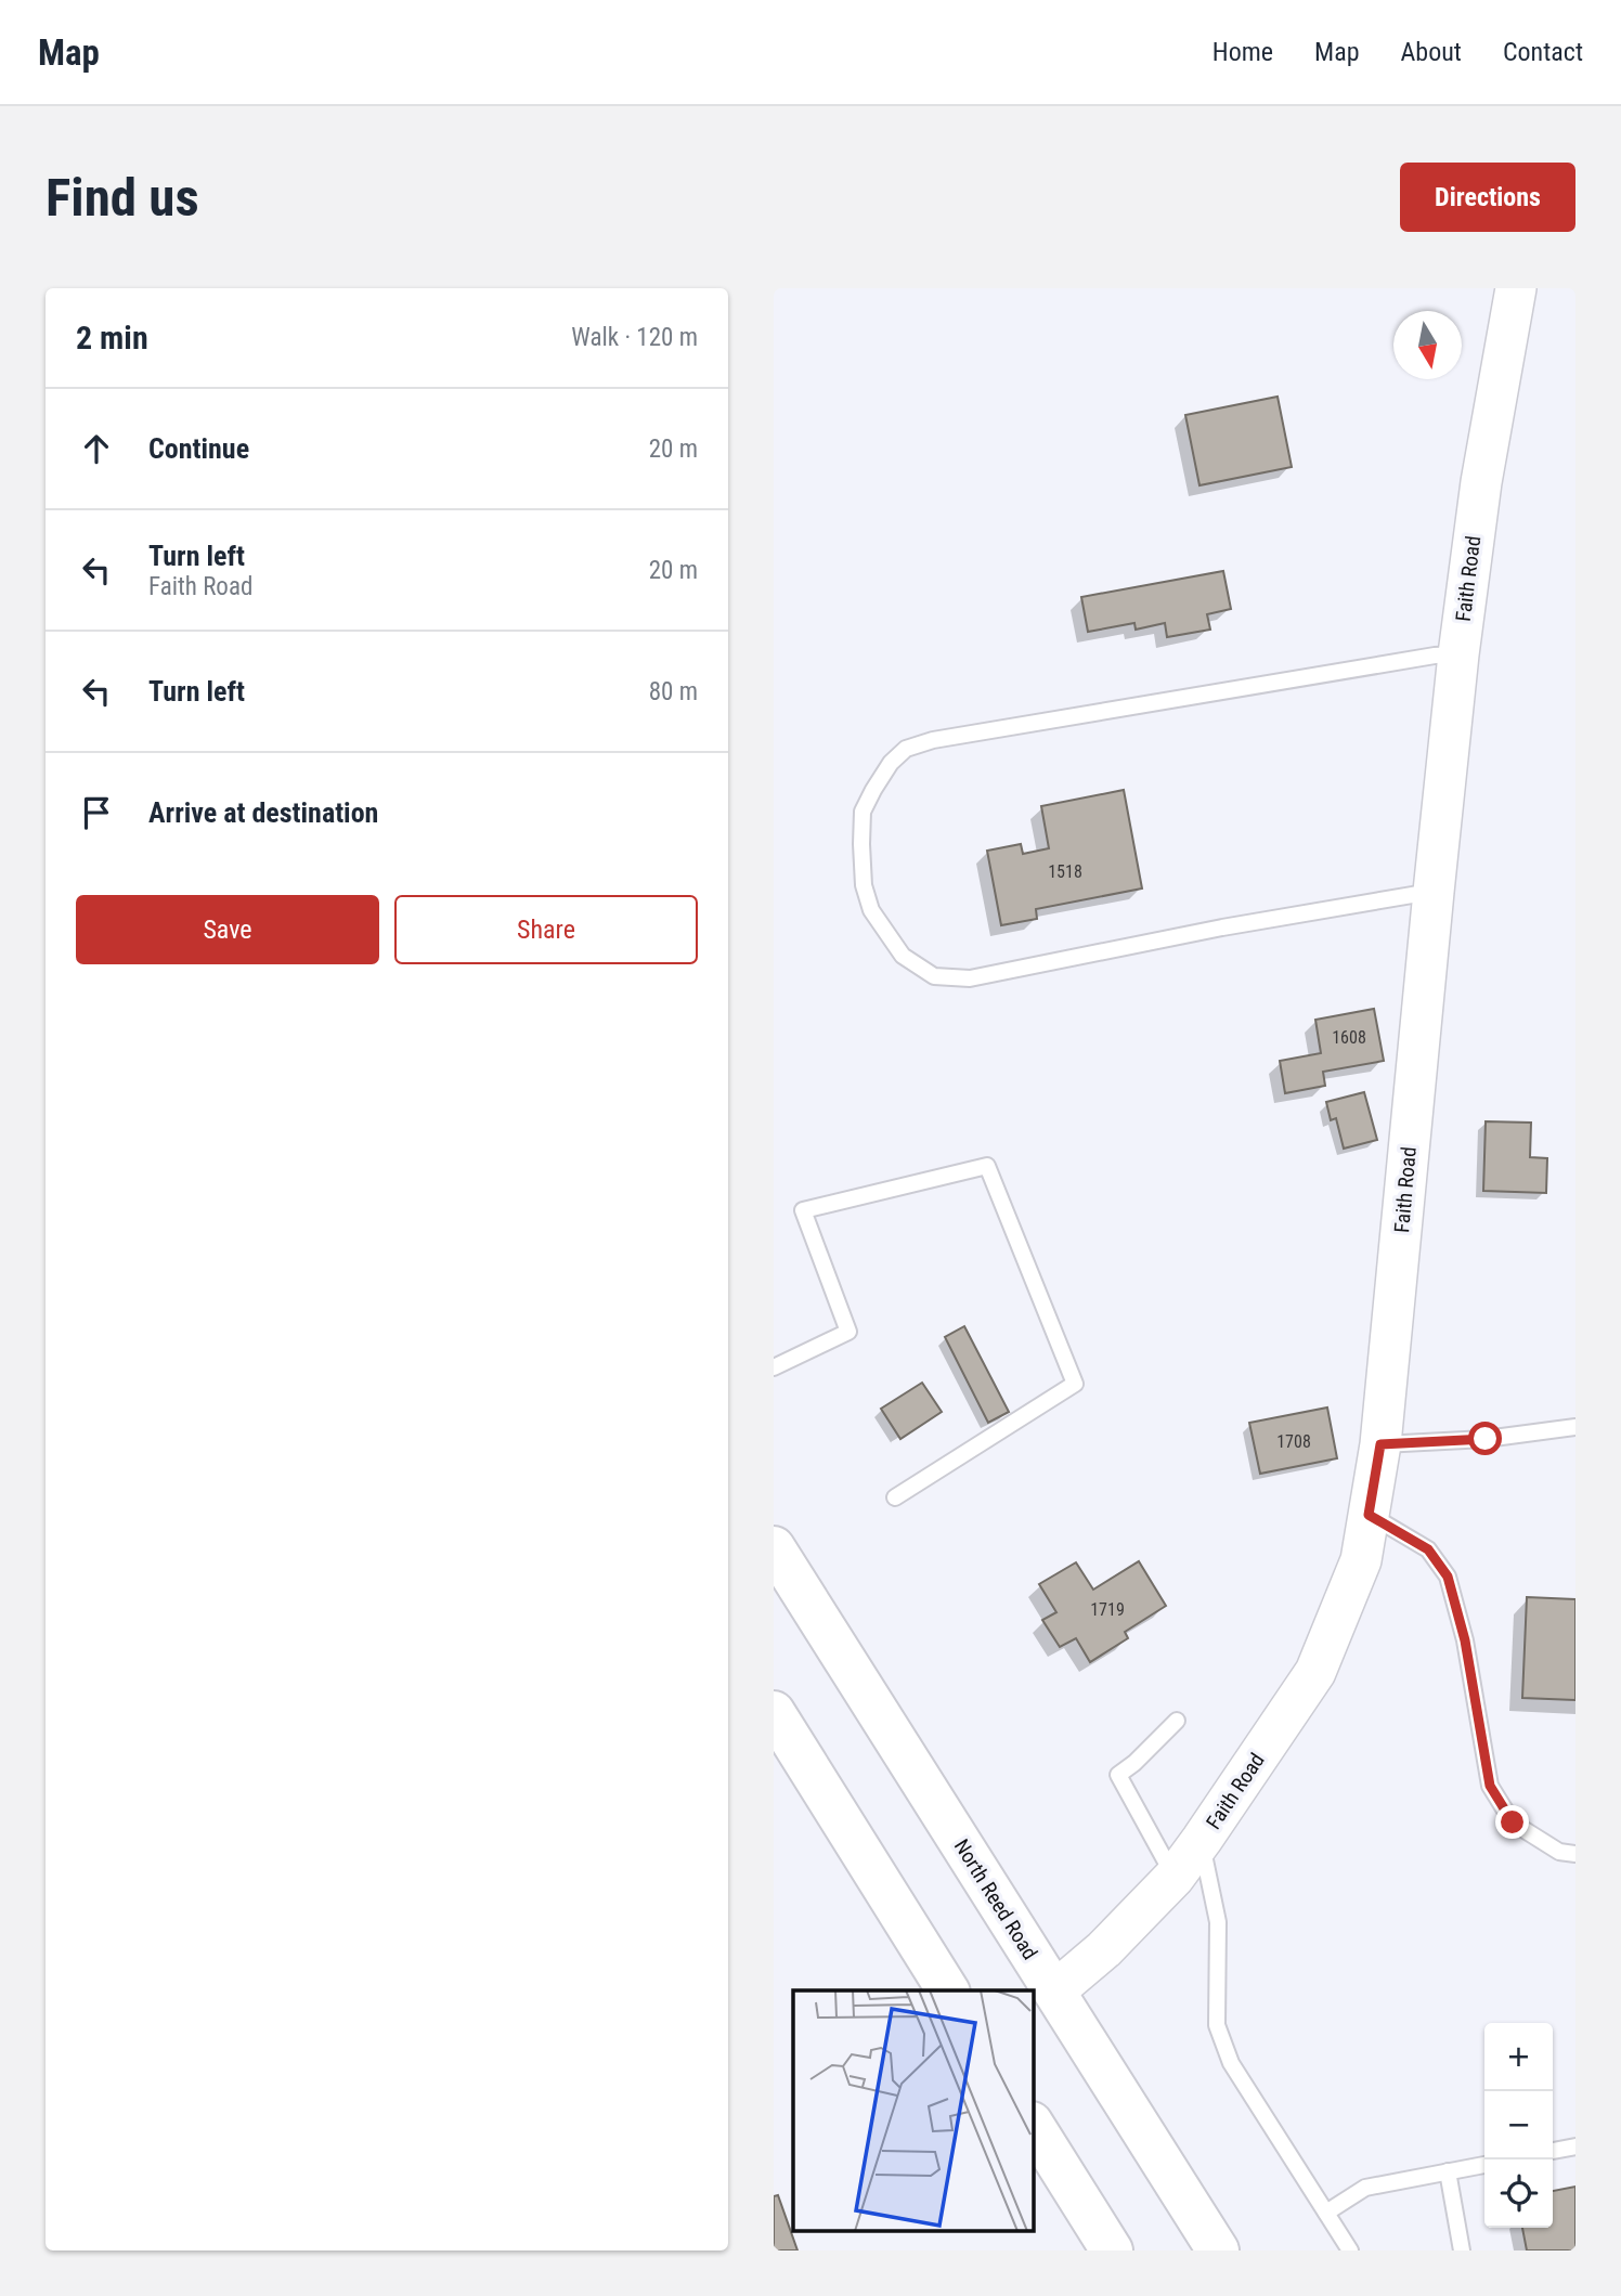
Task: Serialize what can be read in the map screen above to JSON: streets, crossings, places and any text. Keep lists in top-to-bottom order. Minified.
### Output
{"streets":{"main road":["North Reed Road"],"street":["Faith Road"]},"crossings":[["Faith Road","North Reed Road"]],"house_numbers":["1518","1608","1708","1719"],"north":"bottom","page":{"header":"Map","nav":["Home","Map","About","Contact"],"buttons":["Directions",["Save","Share"]],"title":"Find us","heading":["2 min","Walk · 120 m"],"list":[["Continue","20 m"],["Turn left","Faith Road","20 m"],["Turn left","80 m"],"Arrive at destination"],"map_buttons":["+","−"]}}
